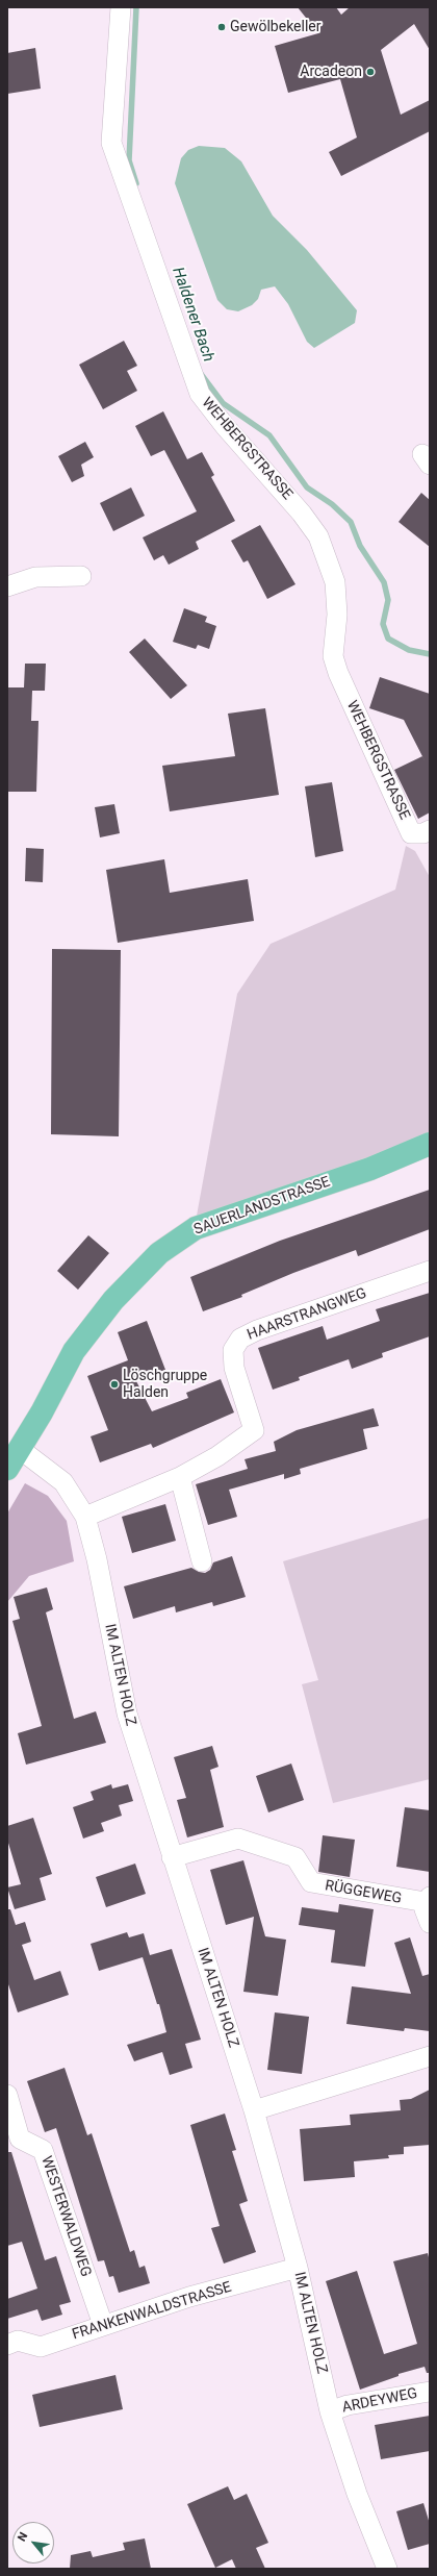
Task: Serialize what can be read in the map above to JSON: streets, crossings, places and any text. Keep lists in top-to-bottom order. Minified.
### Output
{"streets":{"main road":["SAUERLANDSTRASSE"],"street":["WEHBERGSTRASSE","HAARSTRANGWEG","IM ALTEN HOLZ","RÜGGEWEG","WESTERWALDWEG","FRANKENWALDSTRASSE","ARDEYWEG"]},"crossings":[["SAUERLANDSTRASSE","IM ALTEN HOLZ"],["HAARSTRANGWEG","IM ALTEN HOLZ"],["IM ALTEN HOLZ","RÜGGEWEG"],["IM ALTEN HOLZ","FRANKENWALDSTRASSE"],["IM ALTEN HOLZ","ARDEYWEG"],["WESTERWALDWEG","FRANKENWALDSTRASSE"]],"water":["Haldener Bach"],"places":["Gewölbekeller","Arcadeon","Löschgruppe Halden"],"north":"top left"}
